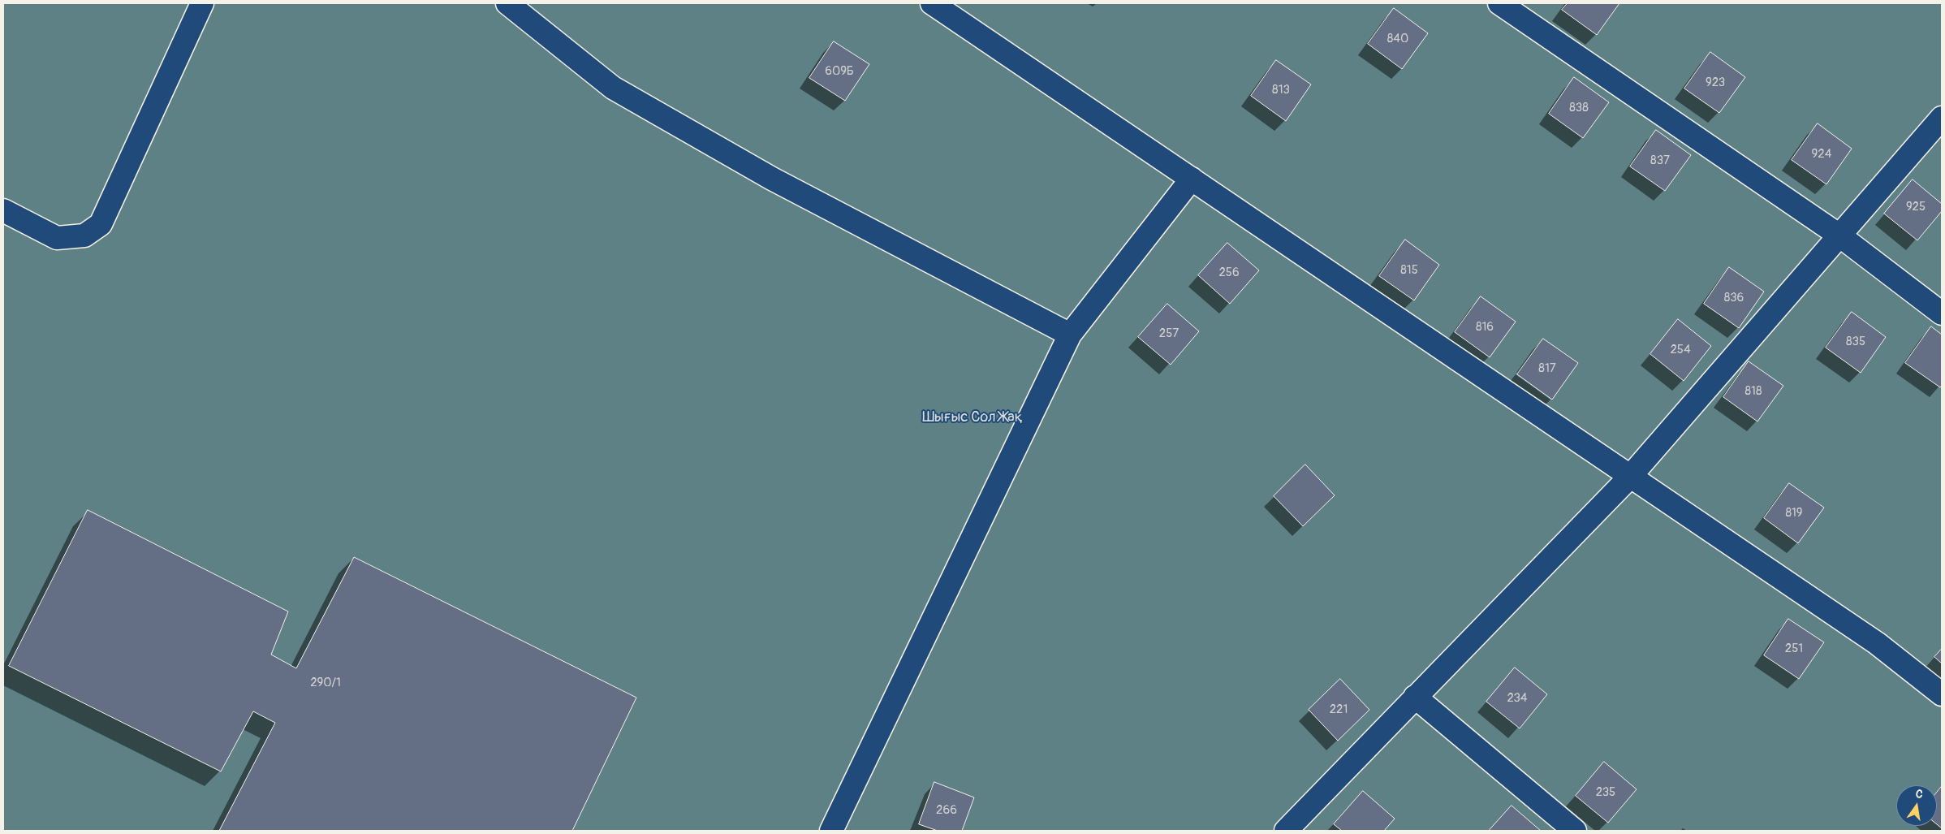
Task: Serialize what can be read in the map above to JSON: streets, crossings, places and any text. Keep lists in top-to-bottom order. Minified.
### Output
{"parks":["Шығыс Сол Жақ"],"house_numbers":["840","609Б","923","813","838","924","837","925","815","256","836","816","257","835","254","817","818","819","251","290/1","234","221","235","266"],"north":"top"}
